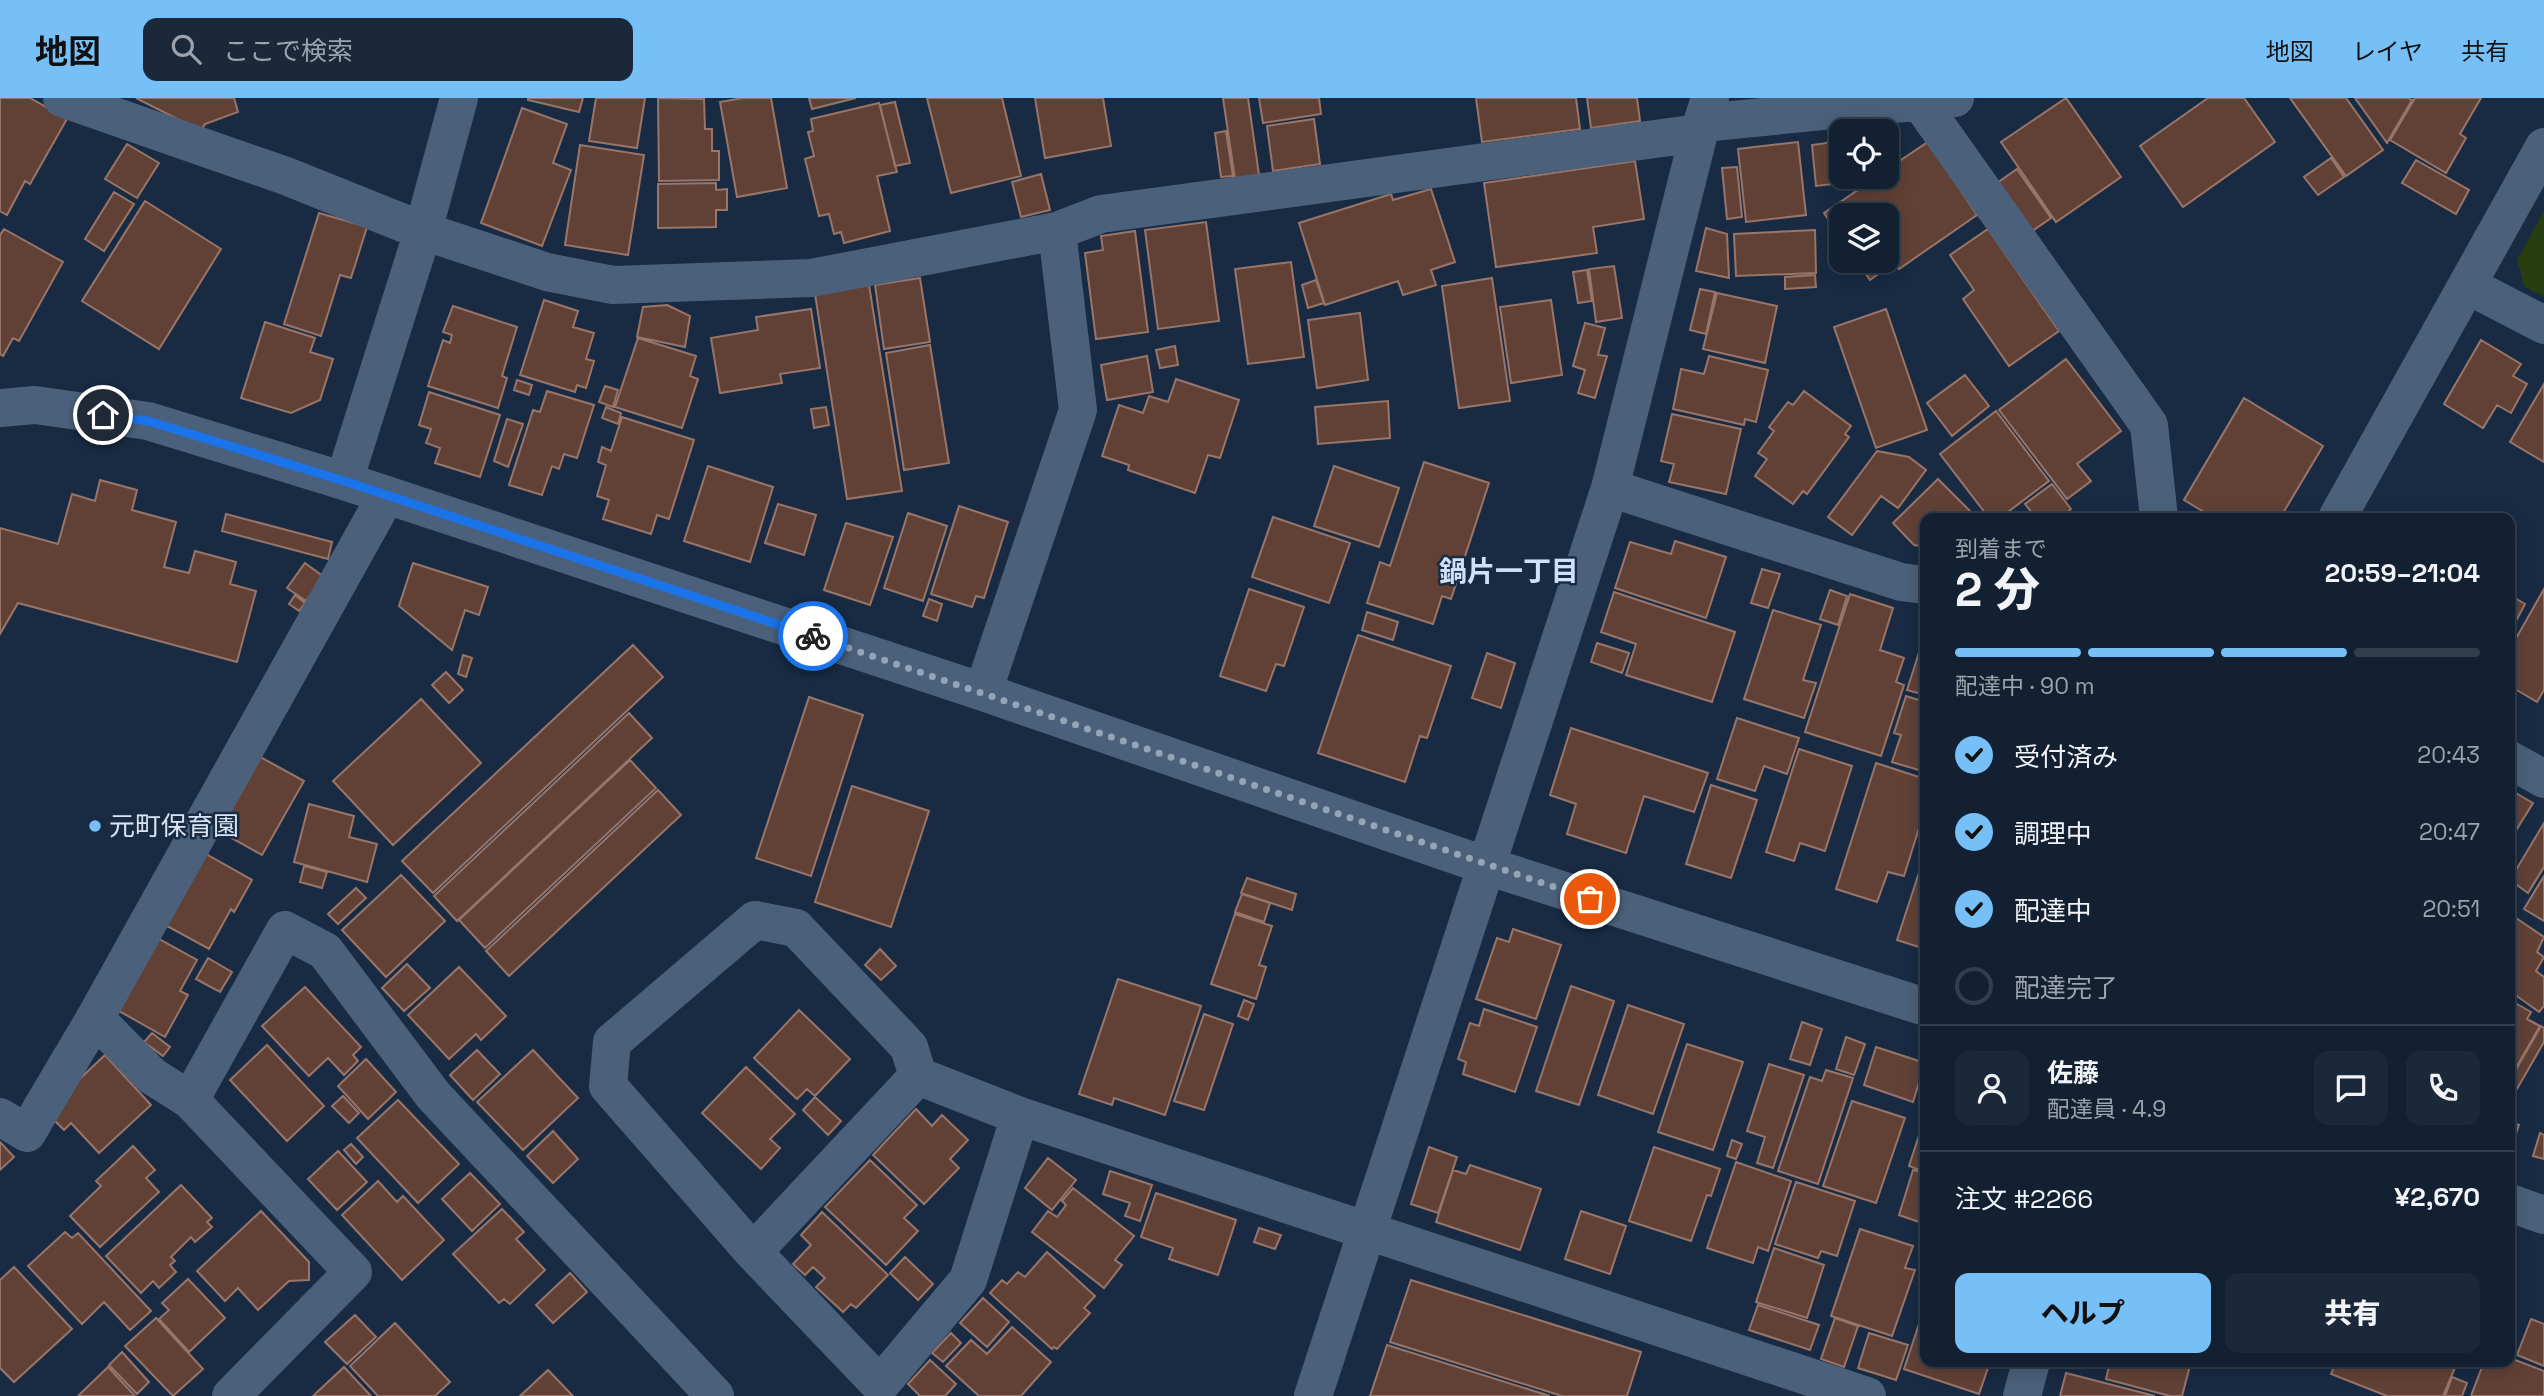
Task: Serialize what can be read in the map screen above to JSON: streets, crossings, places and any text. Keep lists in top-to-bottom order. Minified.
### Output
{"districts":["鍋片一丁目"],"places":["元町保育園"],"page":{"header":"地図","search":"ここで検索","nav":["地図","レイヤ","共有"],"heading":["2 分","到着まで","20:59–21:04"],"panel":["佐藤","配達員 · 4.9","注文 #2266","¥2,670"],"bar":"配達中 · 90 m","list":[["受付済み","20:43"],["調理中","20:47"],["配達中","20:51"],"配達完了"],"buttons":["ヘルプ","共有"]}}
